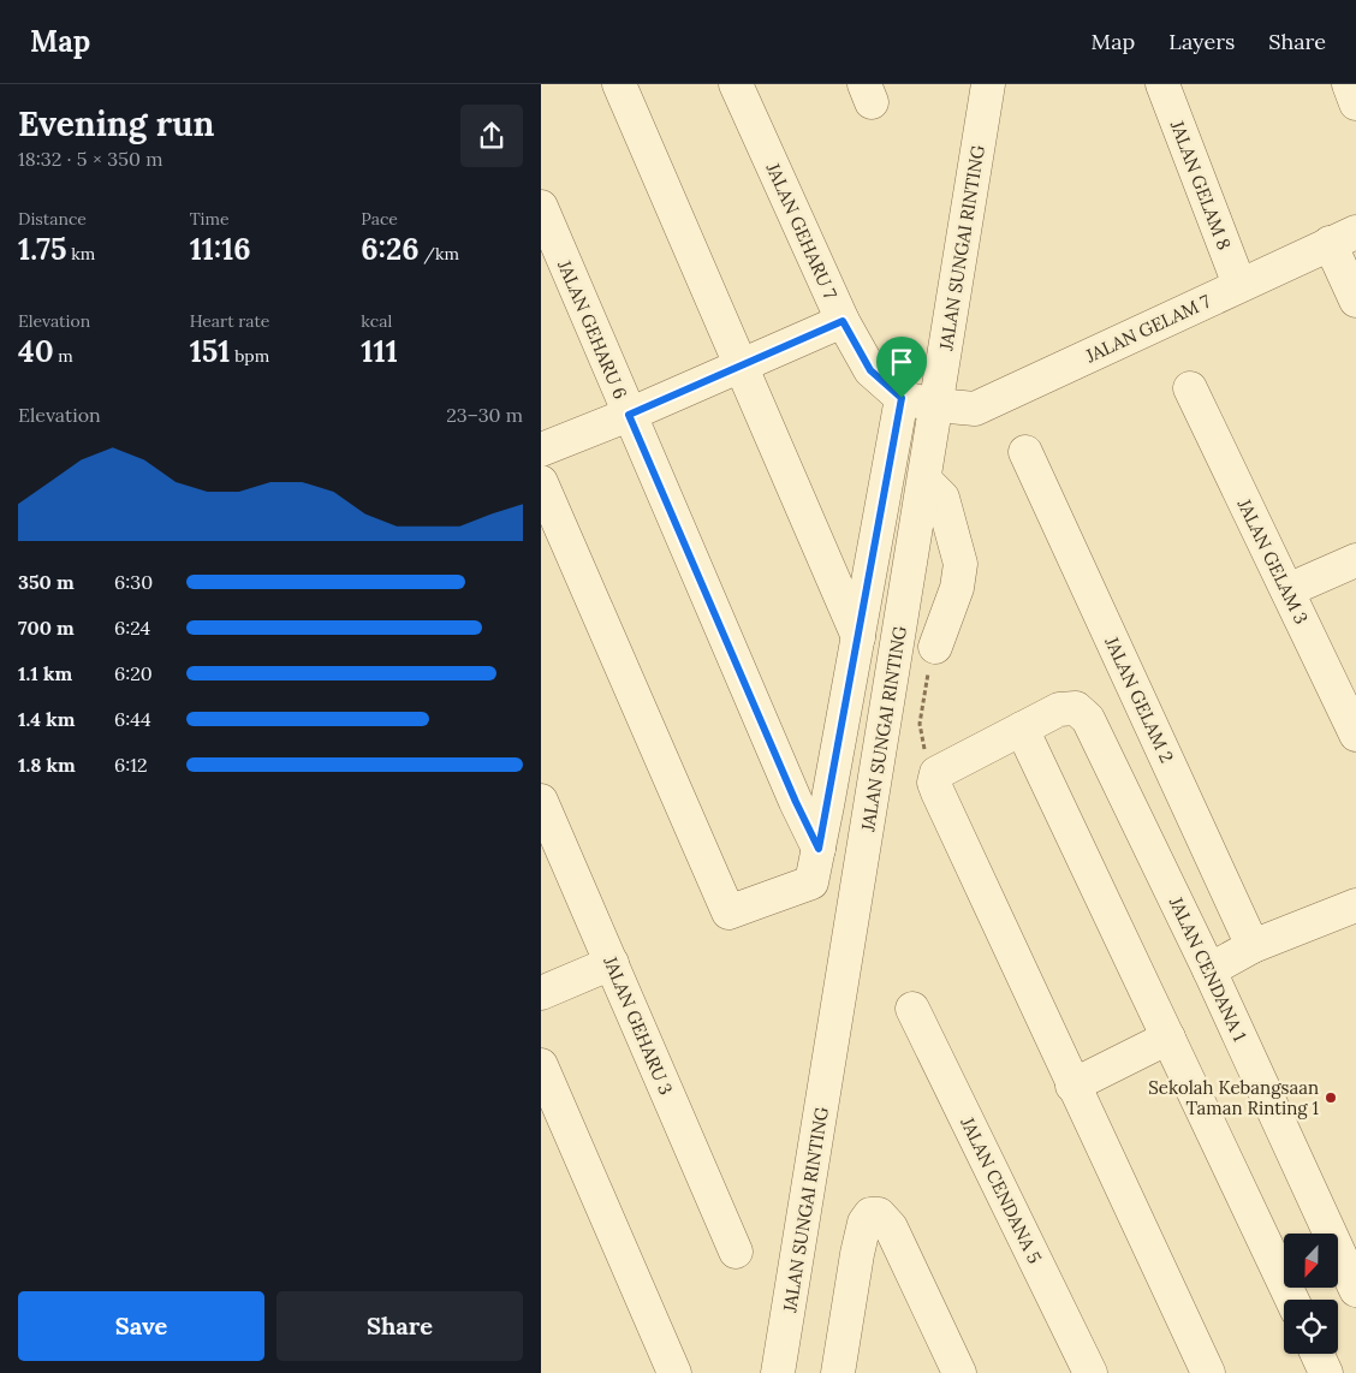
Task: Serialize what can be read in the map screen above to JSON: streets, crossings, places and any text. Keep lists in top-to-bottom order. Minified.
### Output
{"streets":{"street":["JALAN GELAM 8","JALAN GEHARU 7","JALAN SUNGAI RINTING","JALAN GELAM 7","JALAN GEHARU 6","JALAN GELAM 3","JALAN GELAM 2","JALAN CENDANA 1","JALAN GEHARU 3","JALAN CENDANA 5"]},"crossings":[["JALAN GELAM 8","JALAN GELAM 7"],["JALAN GEHARU 7","JALAN SUNGAI RINTING"],["JALAN GEHARU 7","JALAN GELAM 7"],["JALAN SUNGAI RINTING","JALAN GELAM 7"]],"places":["Sekolah Kebangsaan Taman Rinting 1"],"north":"bottom","page":{"header":"Map","nav":["Map","Layers","Share"],"heading":["Evening run","18:32 · 5 × 350 m"],"stats":[["Distance","1.75 km"],["Time","11:16"],["Pace","6:26 /km"],["Elevation","40 m"],["Heart rate","151 bpm"],["kcal","111"]],"chart":["Elevation","23–30 m"],"list":[{"name":"350 m","note":"6:30"},{"name":"700 m","note":"6:24"},{"name":"1.1 km","note":"6:20"},{"name":"1.4 km","note":"6:44"},{"name":"1.8 km","note":"6:12"}],"buttons":["Save","Share"]}}
